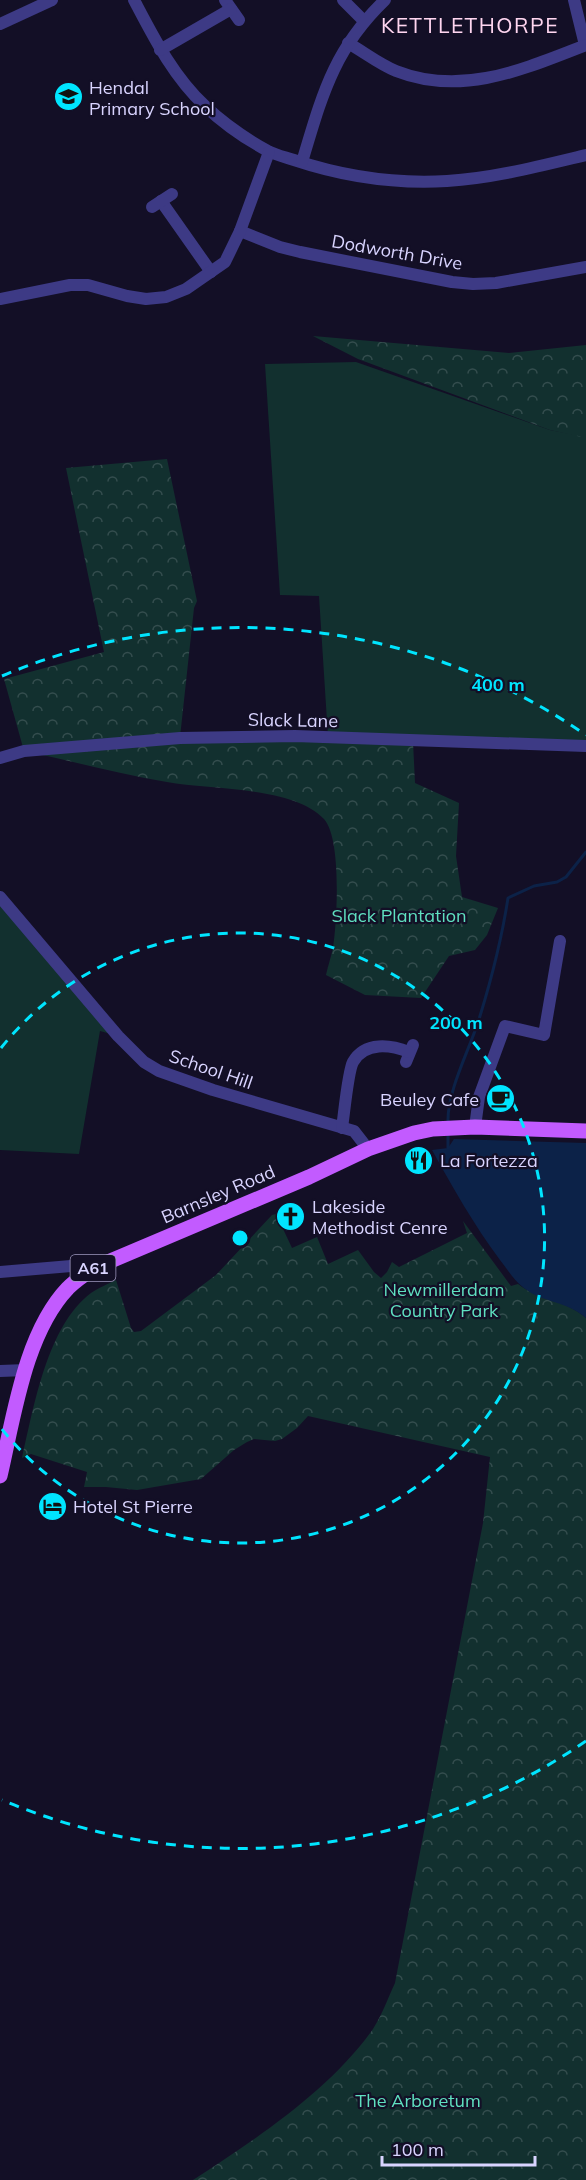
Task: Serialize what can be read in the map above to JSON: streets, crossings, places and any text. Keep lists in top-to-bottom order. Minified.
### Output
{"streets":{"main road":["Barnsley Road","A61"],"street":["Dodworth Drive","Slack Lane","School Hill"]},"crossings":[["School Hill","Barnsley Road"]],"districts":["KETTLETHORPE"],"parks":["Slack Plantation","Newmillerdam Country Park","The Arboretum"],"places":{"school or university":["Hendal Primary School"],"cafe":["Beuley Cafe"],"restaurant":["La Fortezza"],"church":["Lakeside Methodist Cenre"],"hotel":["Hotel St Pierre"]},"scale_bar":"100 m","rings":["400 m","200 m"]}
